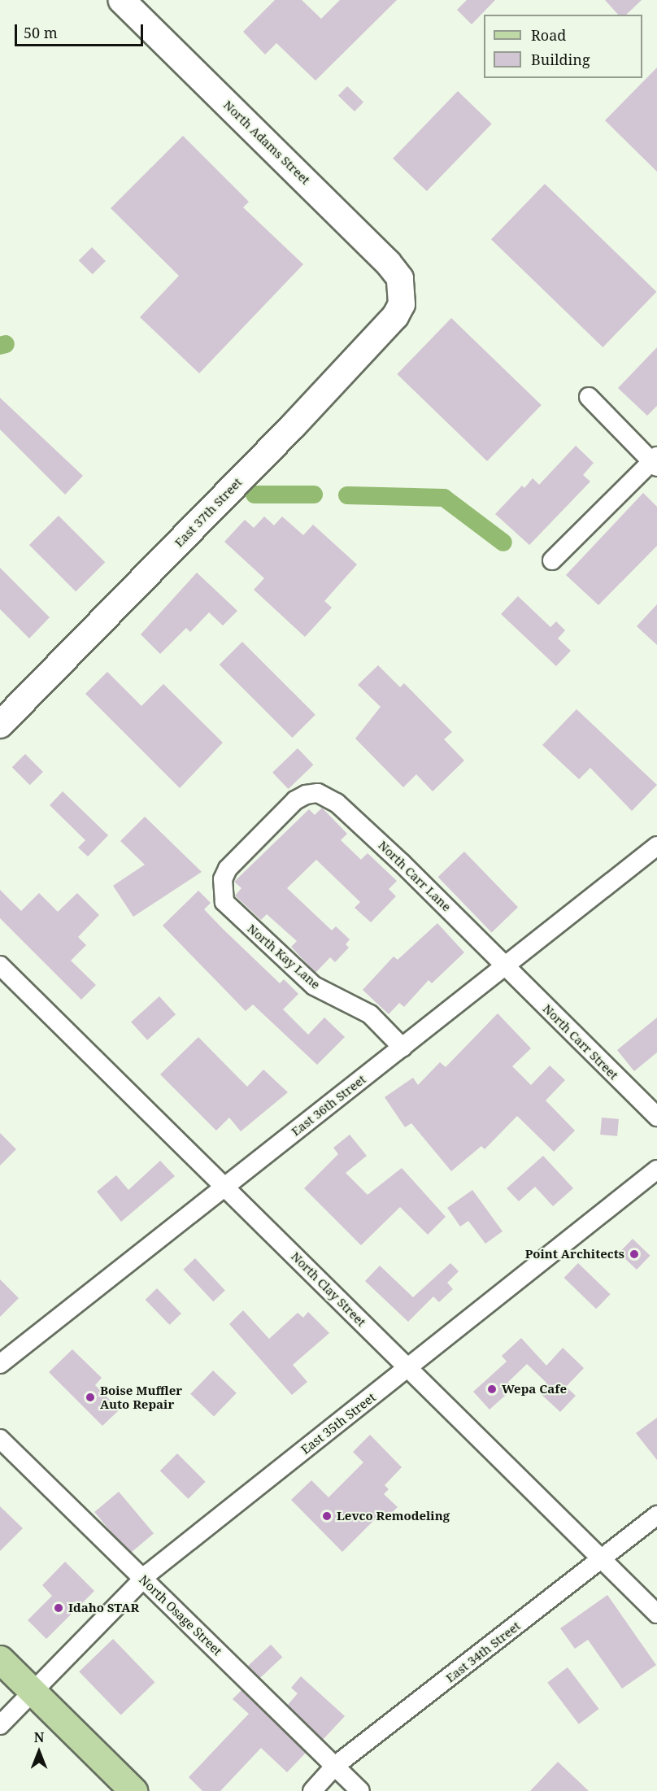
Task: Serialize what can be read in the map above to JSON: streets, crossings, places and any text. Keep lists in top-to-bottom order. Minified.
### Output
{"streets":{"street":["North Adams Street","East 37th Street","North Carr Lane","North Kay Lane","North Carr Street","East 36th Street","North Clay Street","East 35th Street","North Osage Street","East 34th Street"]},"crossings":[["North Adams Street","East 37th Street"],["North Carr Lane","North Kay Lane"],["North Carr Lane","North Carr Street"],["North Carr Lane","East 36th Street"],["North Kay Lane","East 36th Street"],["North Carr Street","East 36th Street"],["East 36th Street","North Clay Street"],["North Clay Street","East 35th Street"],["North Clay Street","East 34th Street"],["East 35th Street","North Osage Street"],["North Osage Street","East 34th Street"]],"places":["Point Architects","Wepa Cafe","Boise Muffler Auto Repair","Levco Remodeling","Idaho STAR"],"legend":["Road","Building"],"scale_bar":"50 m","north":"top"}
